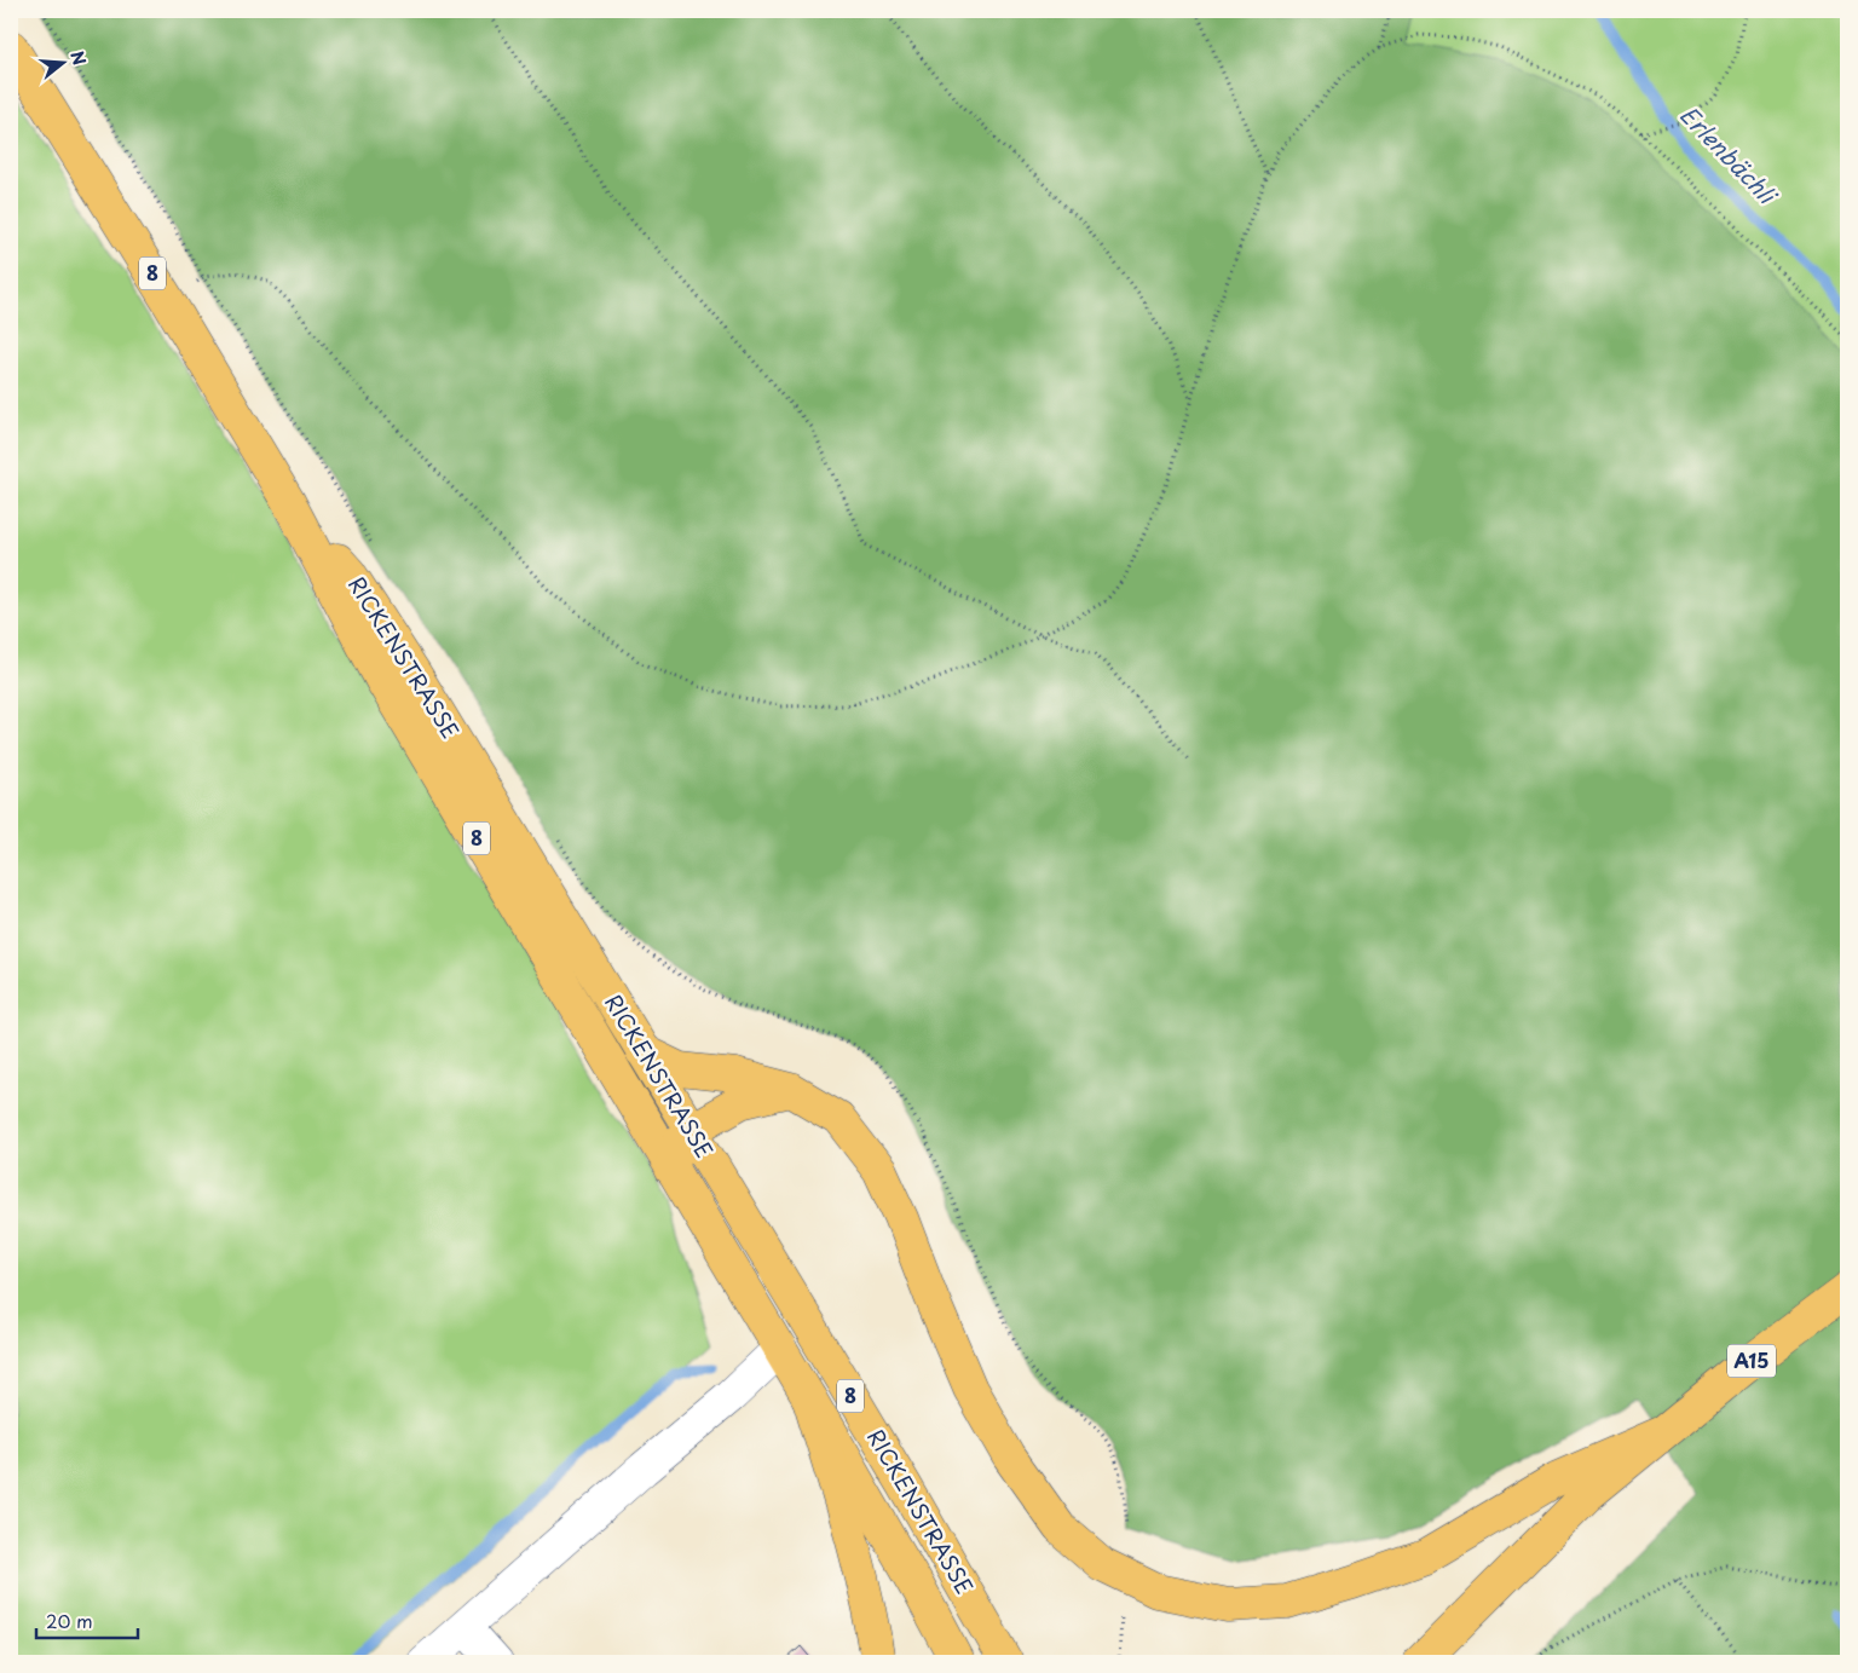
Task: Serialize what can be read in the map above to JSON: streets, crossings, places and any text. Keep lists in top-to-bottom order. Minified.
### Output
{"streets":{"main road":["8","RICKENSTRASSE","A15"]},"water":["Erlenbächli"],"scale_bar":"20 m","north":"right"}
